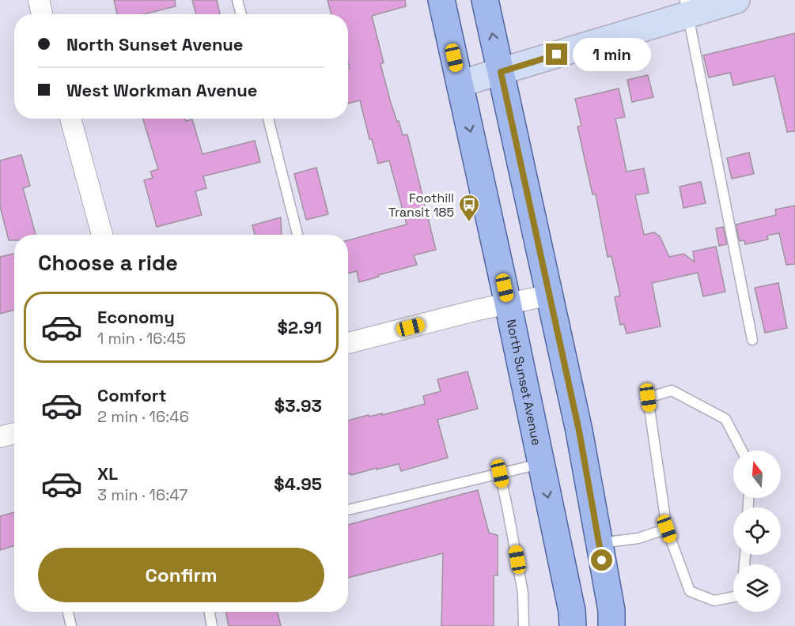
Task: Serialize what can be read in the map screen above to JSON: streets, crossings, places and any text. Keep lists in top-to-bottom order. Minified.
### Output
{"streets":{"main road":["North Sunset Avenue"]},"places":{"bus stop":["Foothill Transit 185"]},"north":"top","page":{"banner":["North Sunset Avenue","West Workman Avenue"],"bubble":"1 min","heading":"Choose a ride","list":[{"name":"Economy","note":"1 min · 16:45","value":"$2.91"},{"name":"Comfort","note":"2 min · 16:46","value":"$3.93"},{"name":"XL","note":"3 min · 16:47","value":"$4.95"}],"buttons":"Confirm"}}
